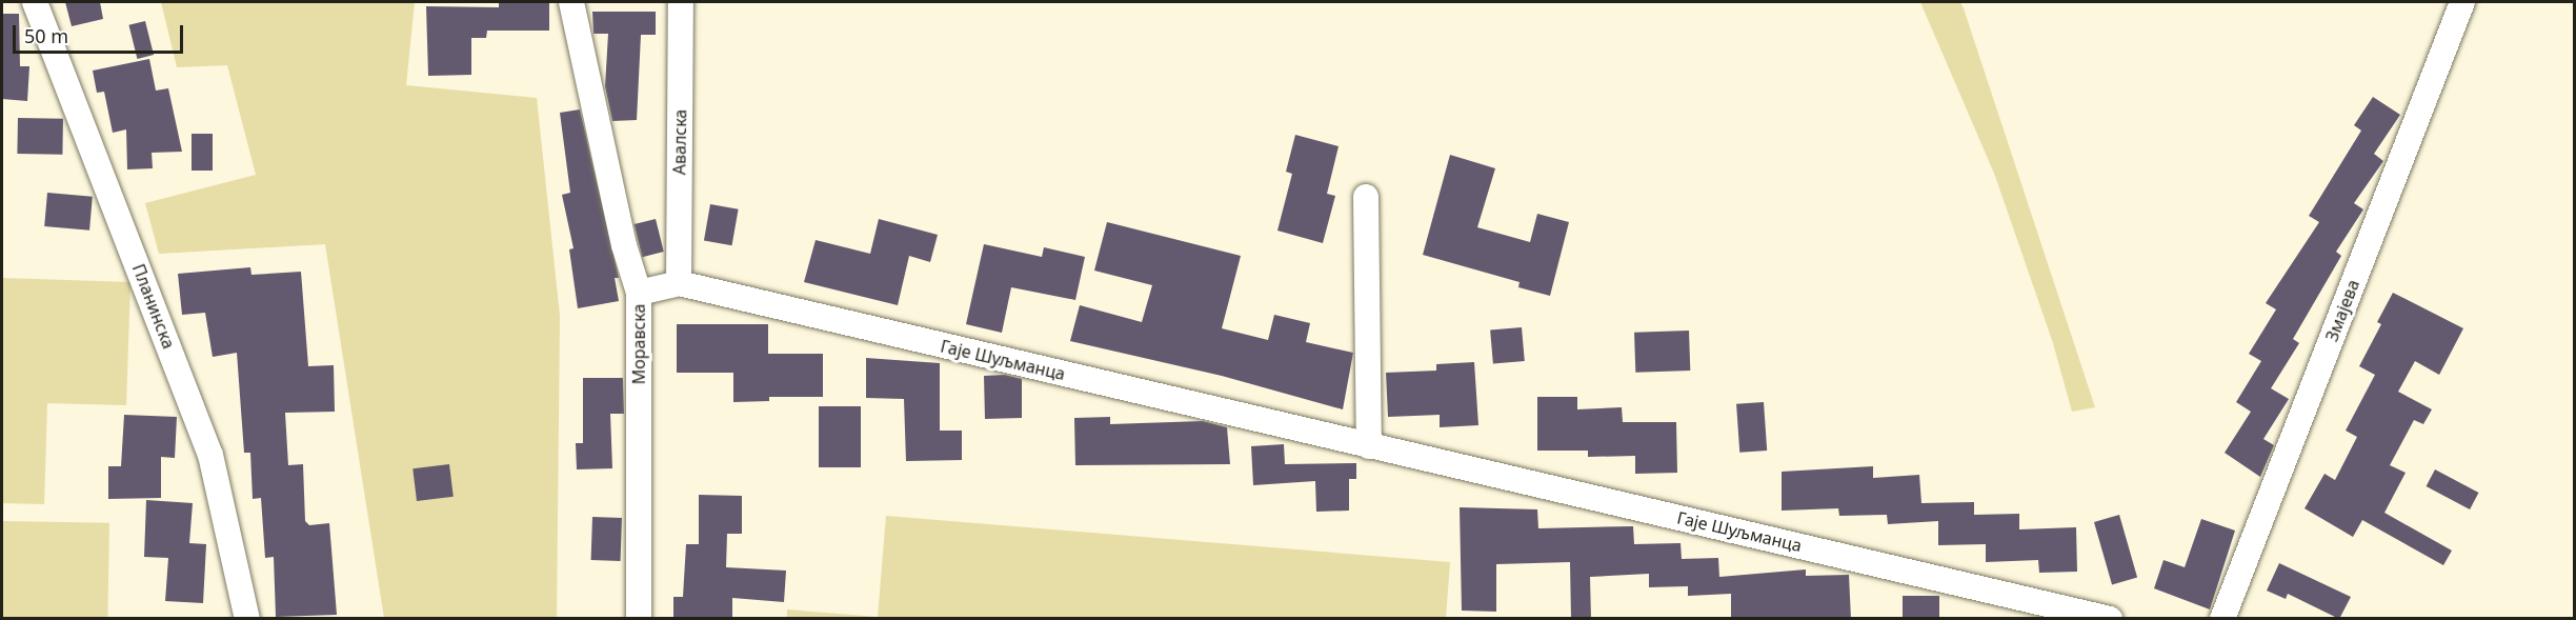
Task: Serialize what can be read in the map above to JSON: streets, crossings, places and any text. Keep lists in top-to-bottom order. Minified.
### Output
{"streets":{"street":["Авалска","Планинска","Змајева","Моравска","Гаје Шуљманца"]},"crossings":[["Авалска","Гаје Шуљманца"],["Моравска","Гаје Шуљманца"]],"scale_bar":"50 m"}
